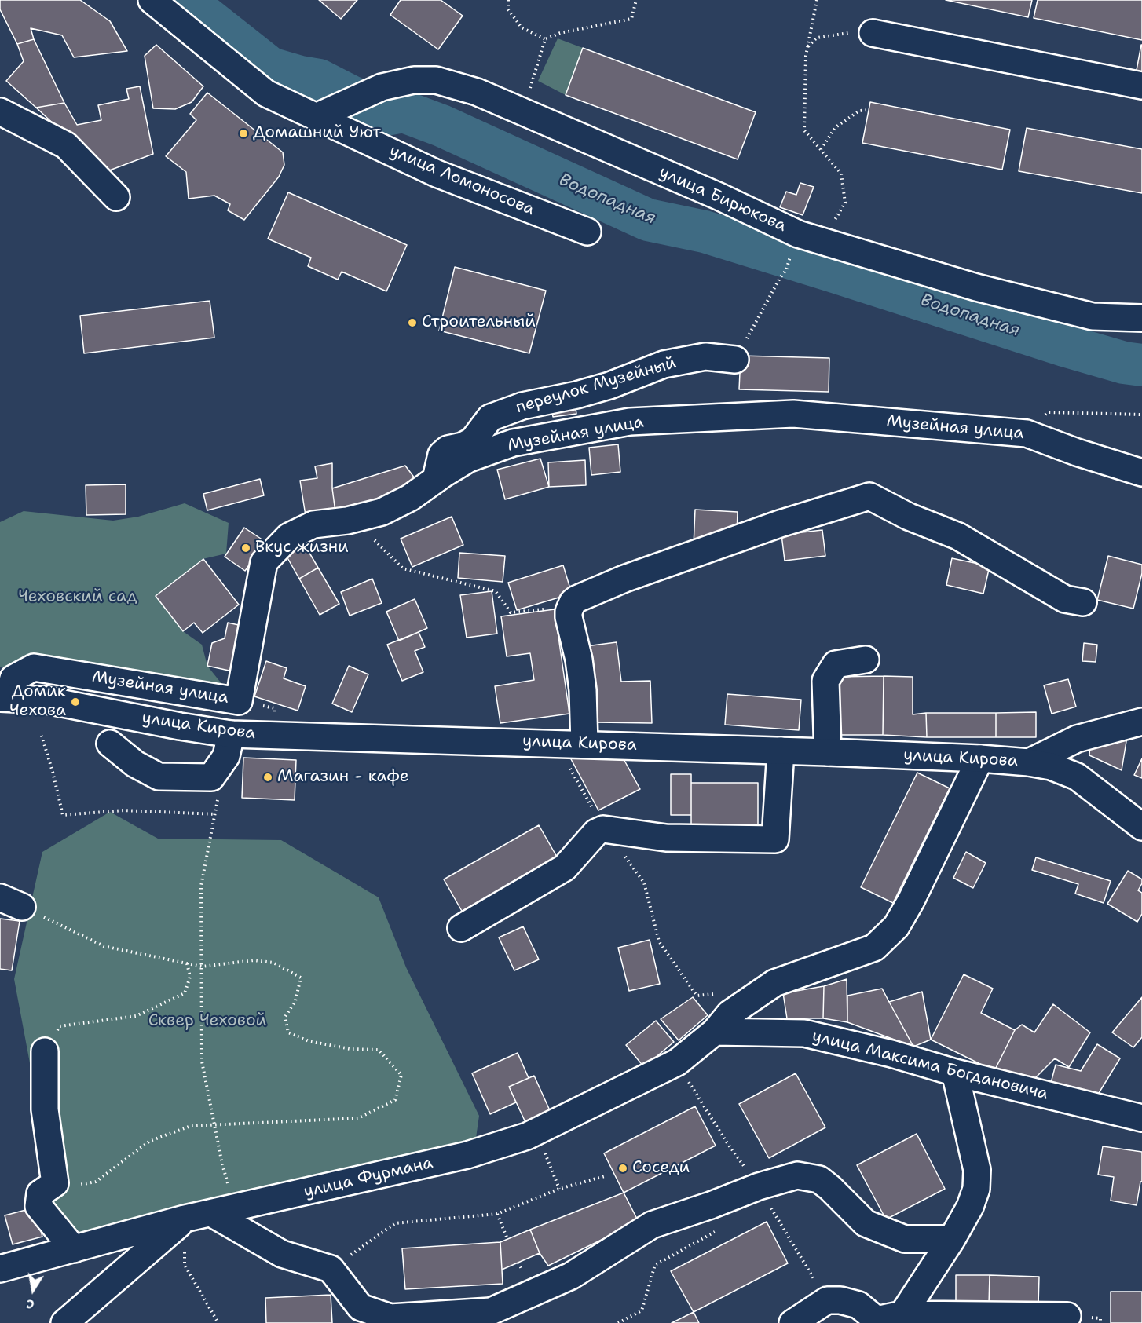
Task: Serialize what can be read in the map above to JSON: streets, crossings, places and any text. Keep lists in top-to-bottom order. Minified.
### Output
{"streets":{"street":["улица Ломоносова","улица Бирюкова","переулок Музейный","Музейная улица","улица Кирова","улица Максима Богдановича","улица Фурмана"]},"crossings":[["улица Ломоносова","улица Бирюкова"],["переулок Музейный","Музейная улица"],["Музейная улица","улица Кирова"],["улица Кирова","улица Фурмана"],["улица Максима Богдановича","улица Фурмана"]],"water":["Водопадная"],"parks":["Чеховский сад","Сквер Чеховой"],"places":["Домашний Уют","Строительный","Вкус жизни","Домик Чехова","Магазин - кафе","Соседи"],"north":"bottom"}
